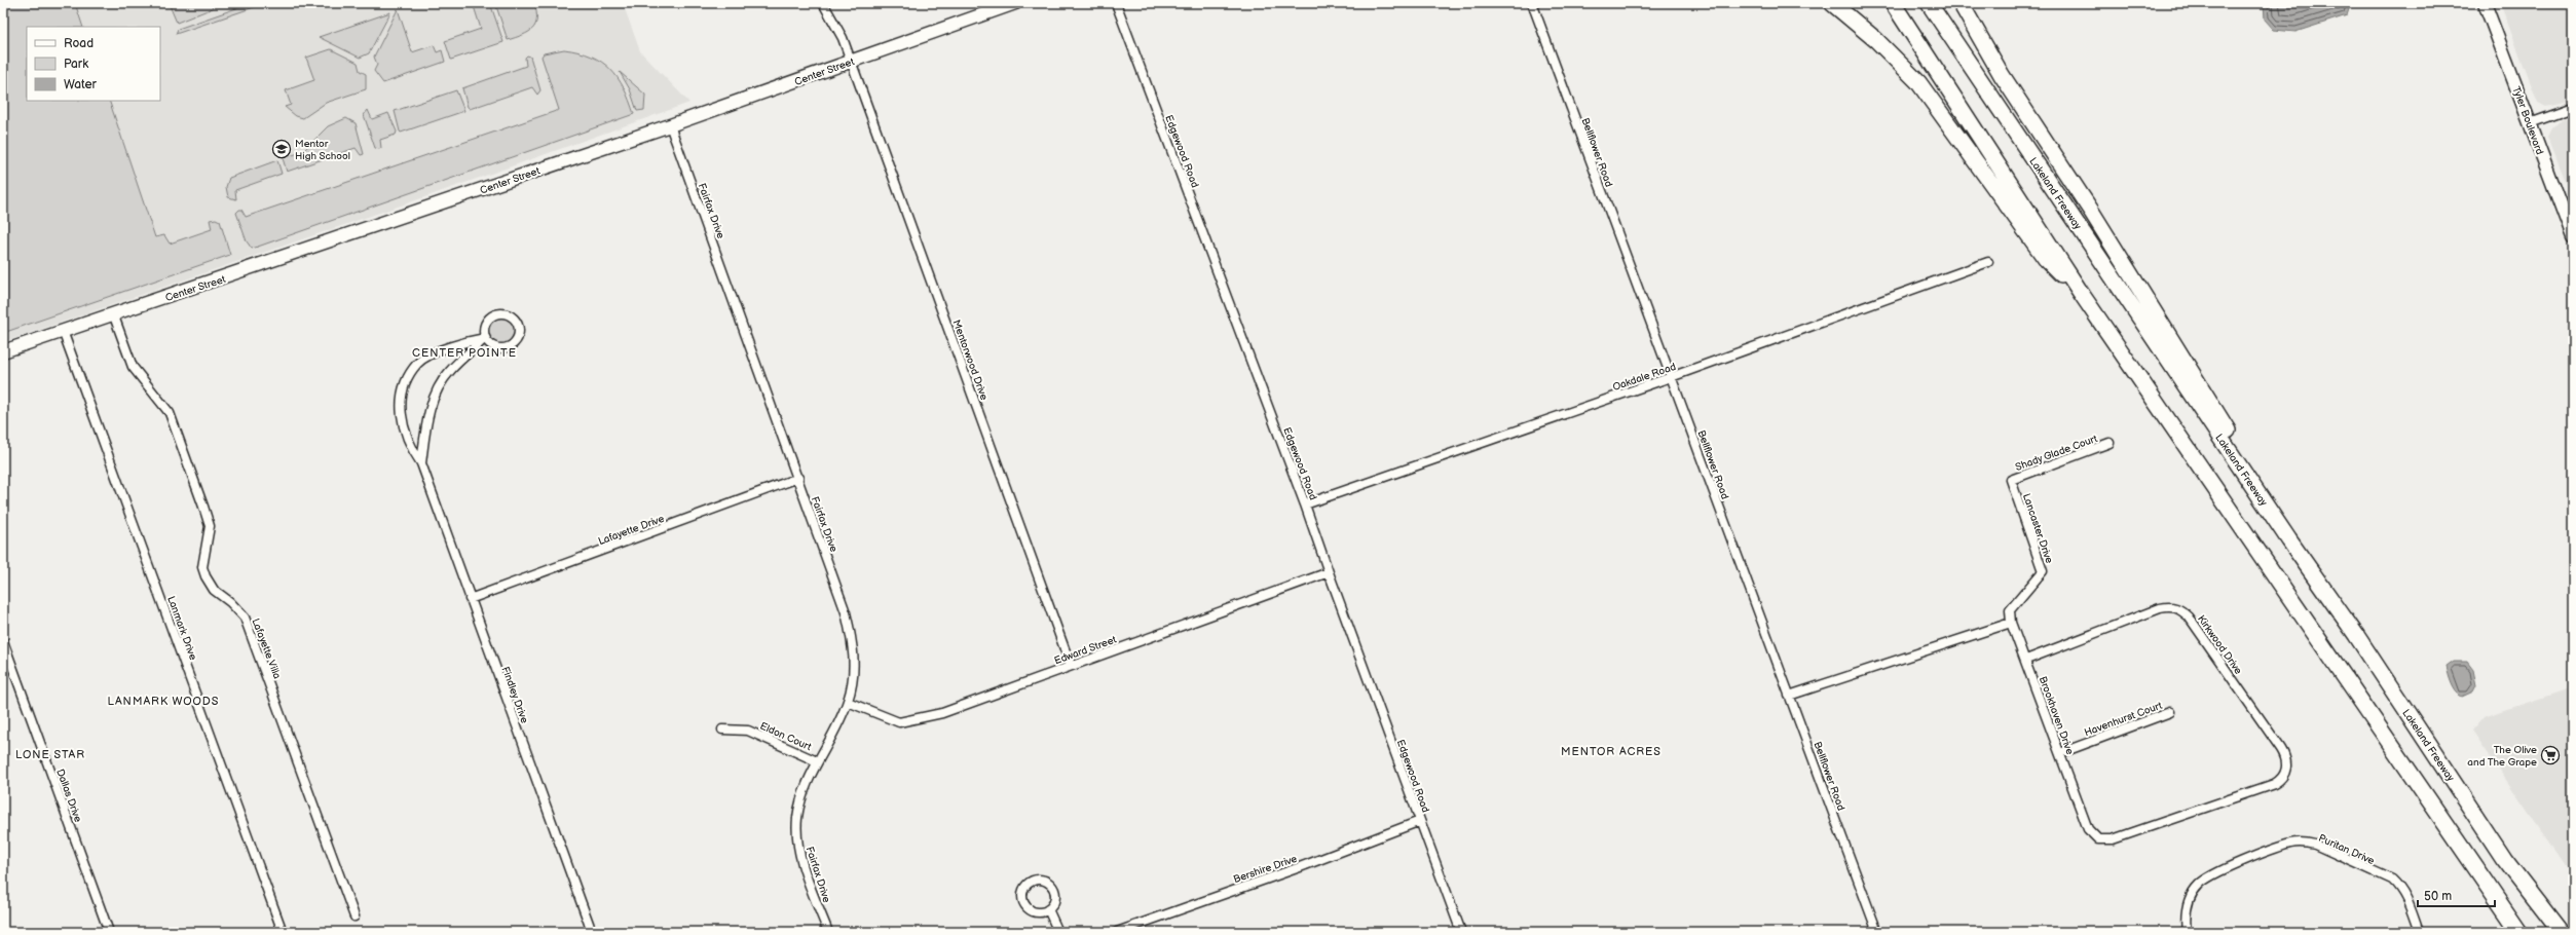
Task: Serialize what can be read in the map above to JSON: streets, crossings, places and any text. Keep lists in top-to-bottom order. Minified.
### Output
{"streets":{"highway":["Lakeland Freeway"],"main road":["Center Street","Tyler Boulevard"],"street":["Edgewood Road","Bellflower Road","Fairfax Drive","Mentorwood Drive","Oakdale Road","Shady Glade Court","Lancaster Drive","Lafayette Drive","Lanmark Drive","Kirkwood Drive","Lafayette Villa","Edward Street","Findley Drive","Brookhaven Drive","Havenhurst Court","Eldon Court","Dallas Drive","Puritan Drive","Bershire Drive"]},"crossings":[["Center Street","Fairfax Drive"],["Center Street","Mentorwood Drive"],["Center Street","Lanmark Drive"],["Center Street","Lafayette Villa"],["Edgewood Road","Oakdale Road"],["Edgewood Road","Edward Street"],["Edgewood Road","Bershire Drive"],["Bellflower Road","Oakdale Road"],["Fairfax Drive","Lafayette Drive"],["Fairfax Drive","Edward Street"],["Fairfax Drive","Eldon Court"],["Mentorwood Drive","Edward Street"],["Shady Glade Court","Lancaster Drive"],["Lancaster Drive","Brookhaven Drive"],["Lafayette Drive","Findley Drive"],["Kirkwood Drive","Brookhaven Drive"],["Brookhaven Drive","Havenhurst Court"]],"districts":["CENTER POINTE","LANMARK WOODS","MENTOR ACRES","LONE STAR"],"places":{"school or university":["Mentor High School"],"supermarket":["The Olive and The Grape"]},"legend":["Road","Park","Water"],"scale_bar":"50 m"}
